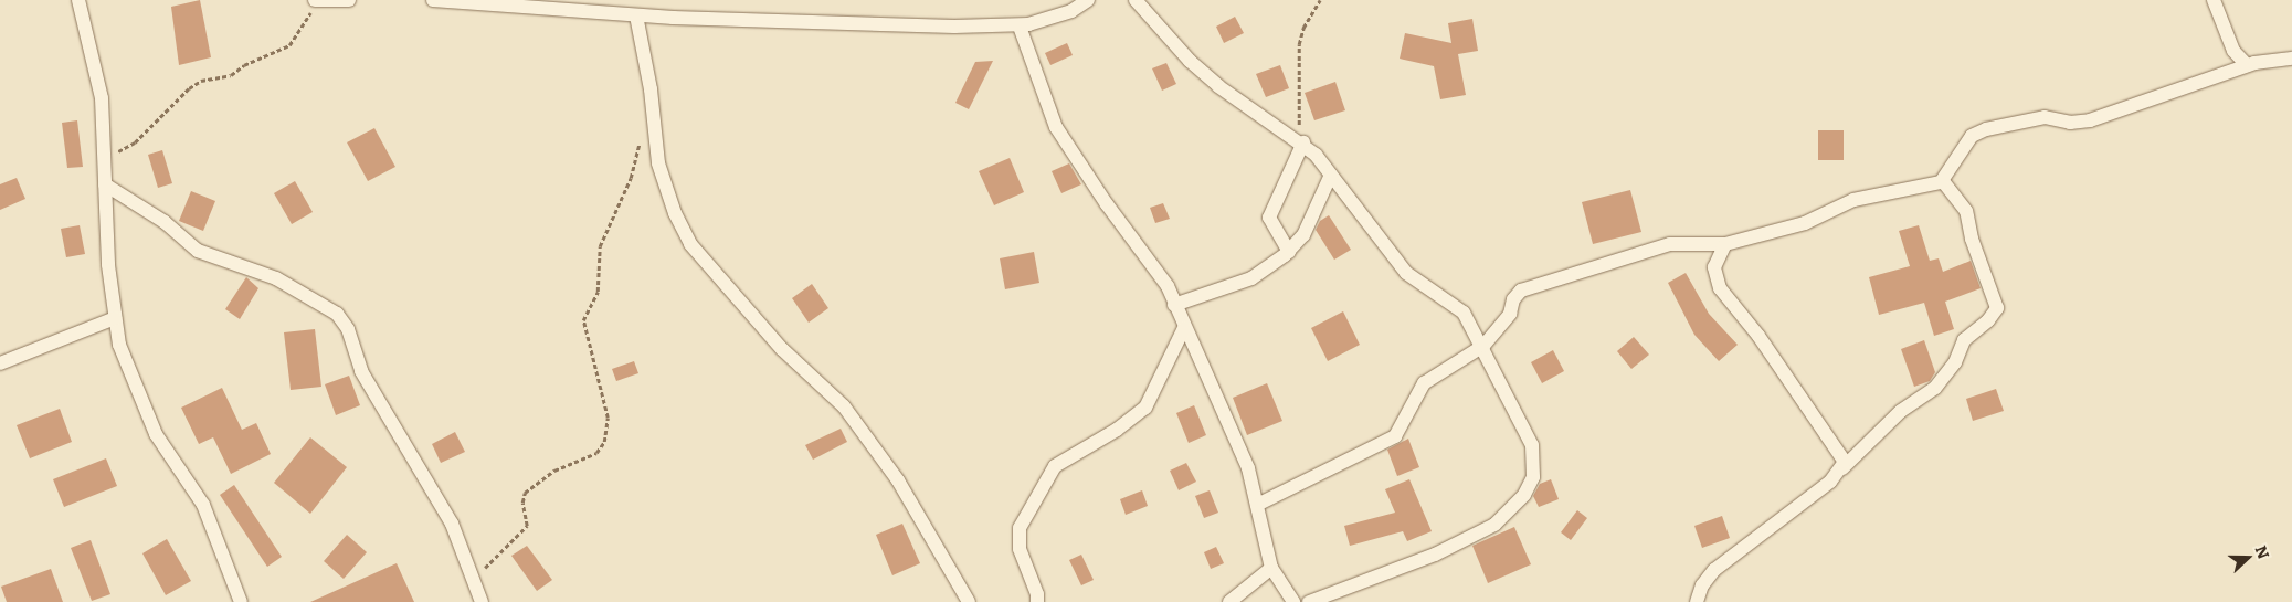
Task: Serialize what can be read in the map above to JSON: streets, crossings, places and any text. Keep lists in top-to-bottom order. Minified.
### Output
{"north":"right"}
